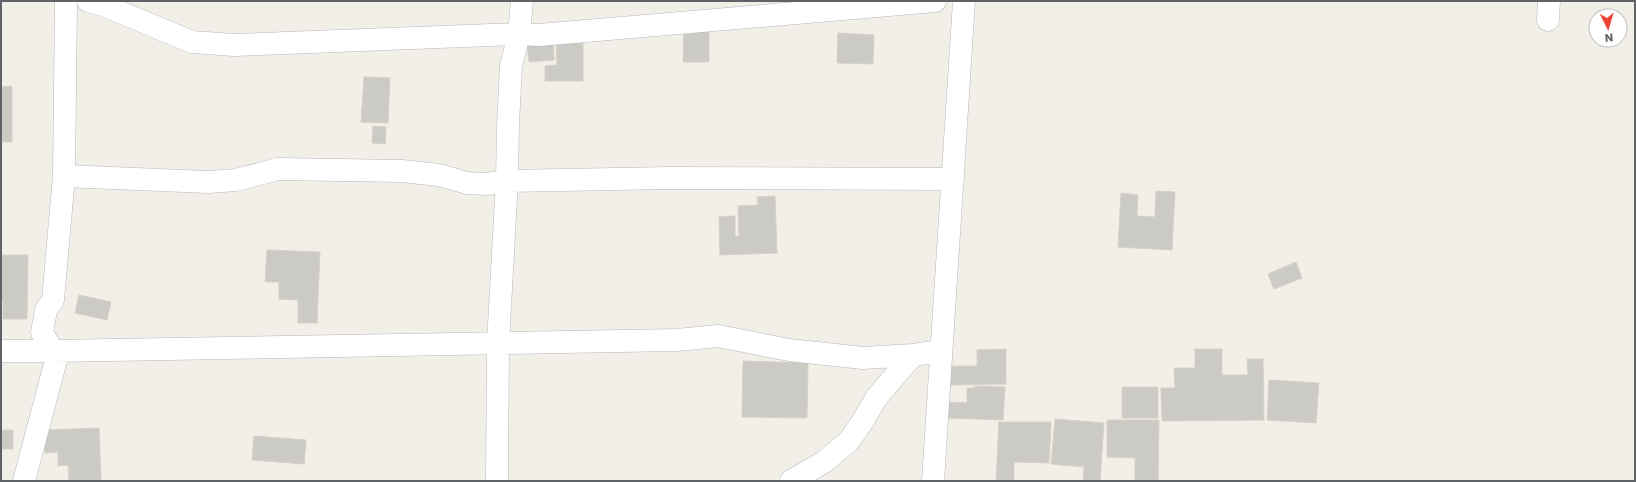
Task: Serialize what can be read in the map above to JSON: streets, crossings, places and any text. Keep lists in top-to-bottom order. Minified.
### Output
{"north":"bottom"}
